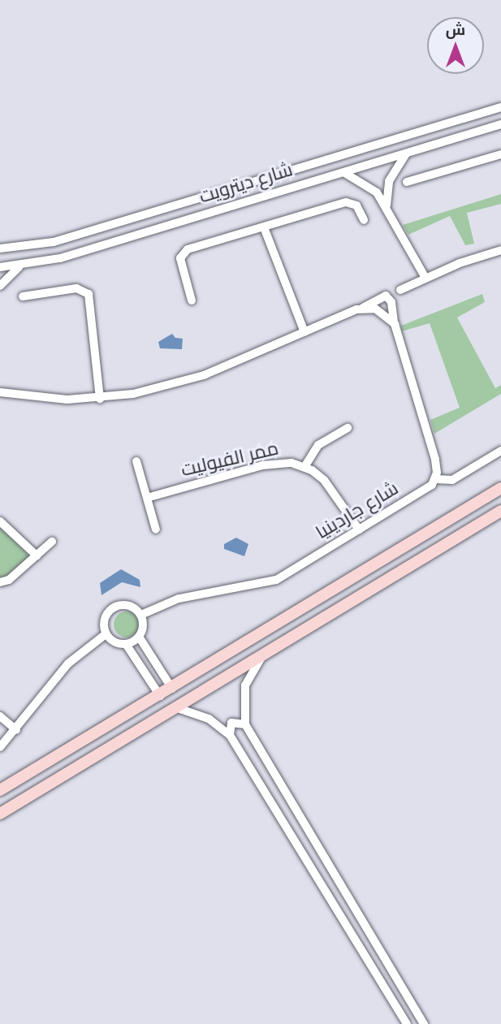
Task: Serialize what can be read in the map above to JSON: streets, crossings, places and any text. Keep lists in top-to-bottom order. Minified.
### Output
{"streets":{"street":["شارع ديترويت","ممر الفيوليت","شارع جاردينيا"]},"crossings":[["ممر الفيوليت","شارع جاردينيا"]],"north":"top"}
